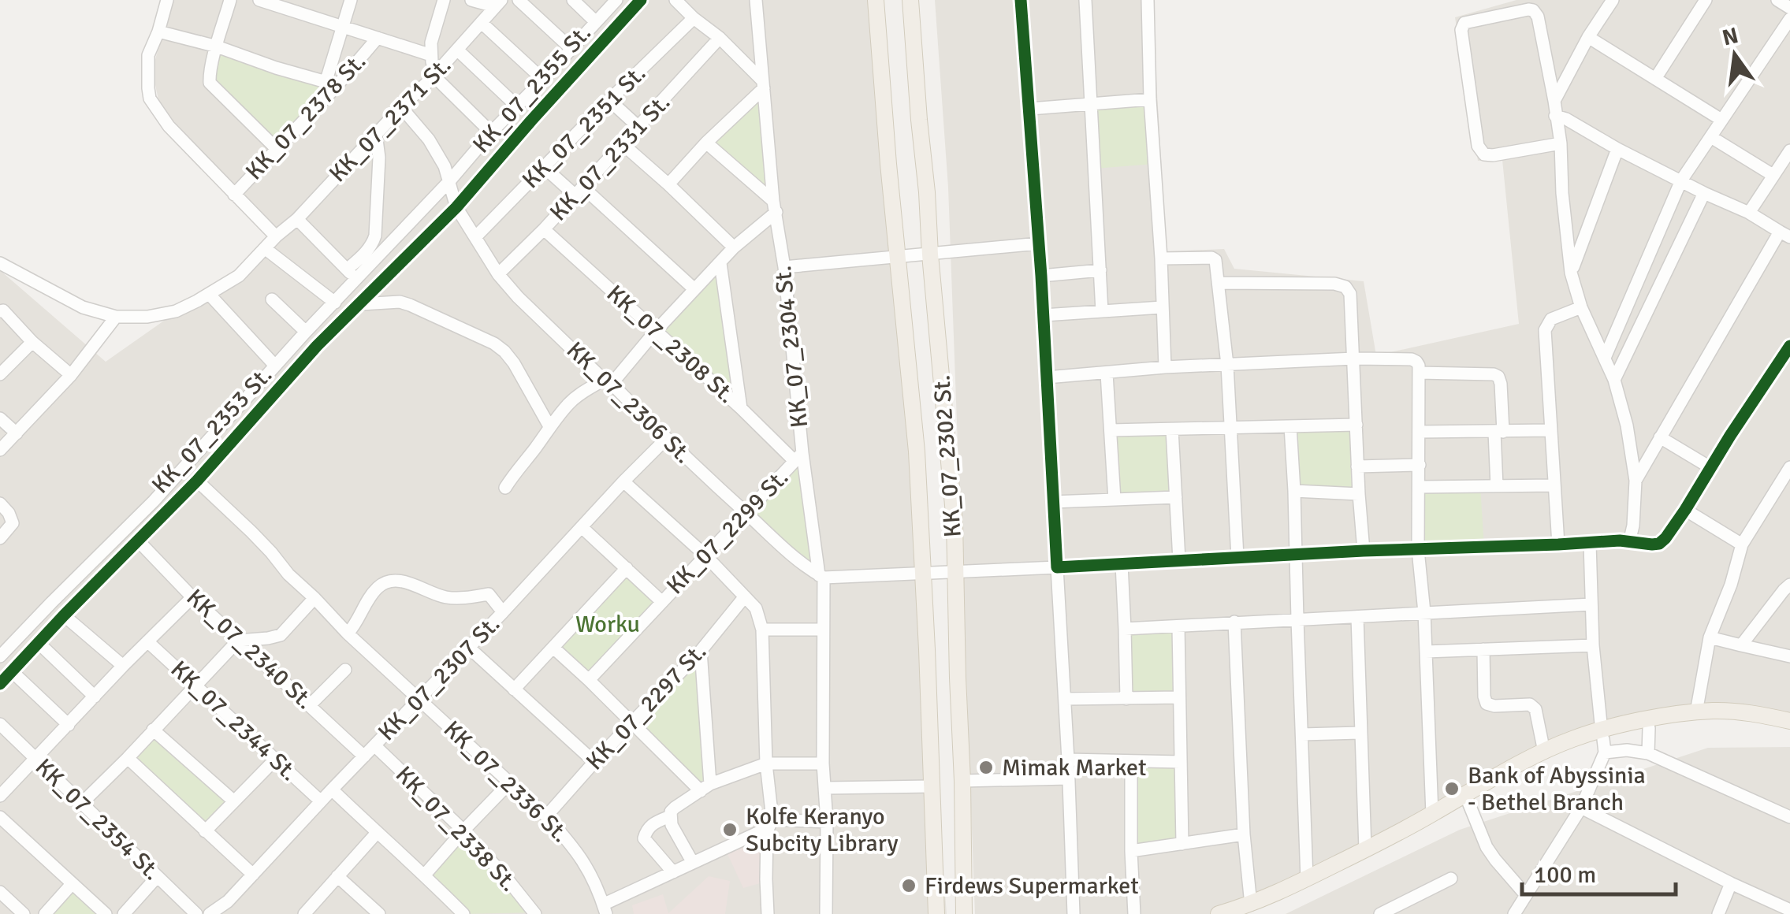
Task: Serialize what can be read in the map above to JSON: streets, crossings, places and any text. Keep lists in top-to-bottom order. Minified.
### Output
{"streets":{"main road":["KK_07_2302 St."],"street":["KK_07_2355 St.","KK_07_2378 St.","KK_07_2371 St.","KK_07_2351 St.","KK_07_2331 St.","KK_07_2308 St.","KK_07_2304 St.","KK_07_2306 St.","KK_07_2353 St.","KK_07_2299 St.","KK_07_2340 St.","KK_07_2307 St.","KK_07_2297 St.","KK_07_2344 St.","KK_07_2336 St.","KK_07_2354 St.","KK_07_2338 St."]},"crossings":[["KK_07_2355 St.","KK_07_2306 St."],["KK_07_2355 St.","KK_07_2353 St."],["KK_07_2371 St.","KK_07_2306 St."],["KK_07_2351 St.","KK_07_2306 St."],["KK_07_2331 St.","KK_07_2308 St."],["KK_07_2331 St.","KK_07_2306 St."],["KK_07_2308 St.","KK_07_2304 St."],["KK_07_2308 St.","KK_07_2299 St."],["KK_07_2304 St.","KK_07_2306 St."],["KK_07_2304 St.","KK_07_2299 St."],["KK_07_2306 St.","KK_07_2353 St."],["KK_07_2306 St.","KK_07_2299 St."],["KK_07_2306 St.","KK_07_2307 St."],["KK_07_2353 St.","KK_07_2340 St."],["KK_07_2340 St.","KK_07_2307 St."],["KK_07_2307 St.","KK_07_2344 St."],["KK_07_2307 St.","KK_07_2336 St."],["KK_07_2307 St.","KK_07_2338 St."],["KK_07_2297 St.","KK_07_2336 St."]],"parks":["Worku"],"places":["Mimak Market","Bank of Abyssinia - Bethel Branch","Kolfe Keranyo Subcity Library","Firdews Supermarket"],"scale_bar":"100 m","north":"top"}
